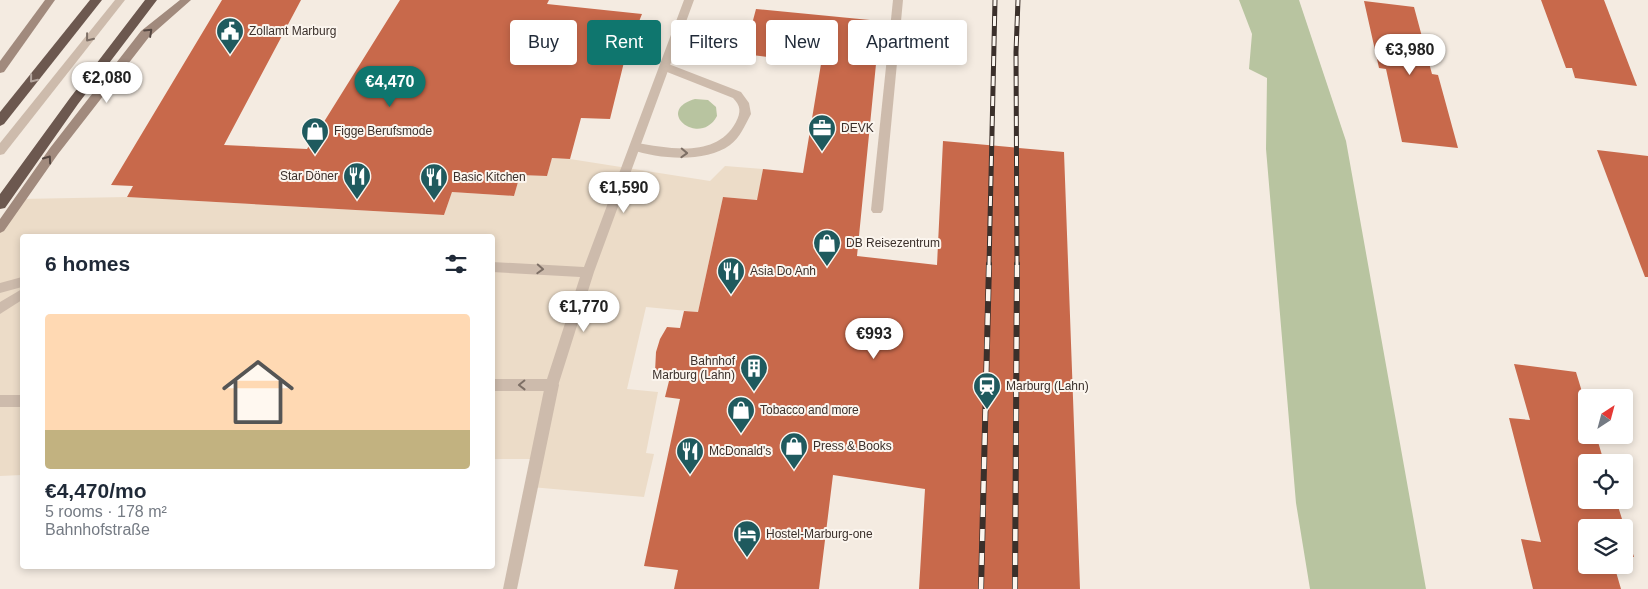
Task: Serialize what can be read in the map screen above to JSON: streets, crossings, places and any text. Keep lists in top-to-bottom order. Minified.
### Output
{"places":{"public building":["Zollamt Marburg"],"office":["DEVK"],"shop":["Figge Berufsmode","DB Reisezentrum","Tobacco and more","Press & Books"],"restaurant":["Star Döner","Basic Kitchen","Asia Do Anh","McDonald's"],"building":["Bahnhof Marburg (Lahn)"],"station":["Marburg (Lahn)"],"hotel":["Hostel-Marburg-one"]},"north":"top right","page":{"chip":["Buy","Rent","Filters","New","Apartment"],"price":["€3,980","€2,080","€4,470","€1,590","€1,770","€993"],"heading":"6 homes","list":[{"name":"€4,470/mo","note":"5 rooms · 178 m² · Bahnhofstraße"}]}}
